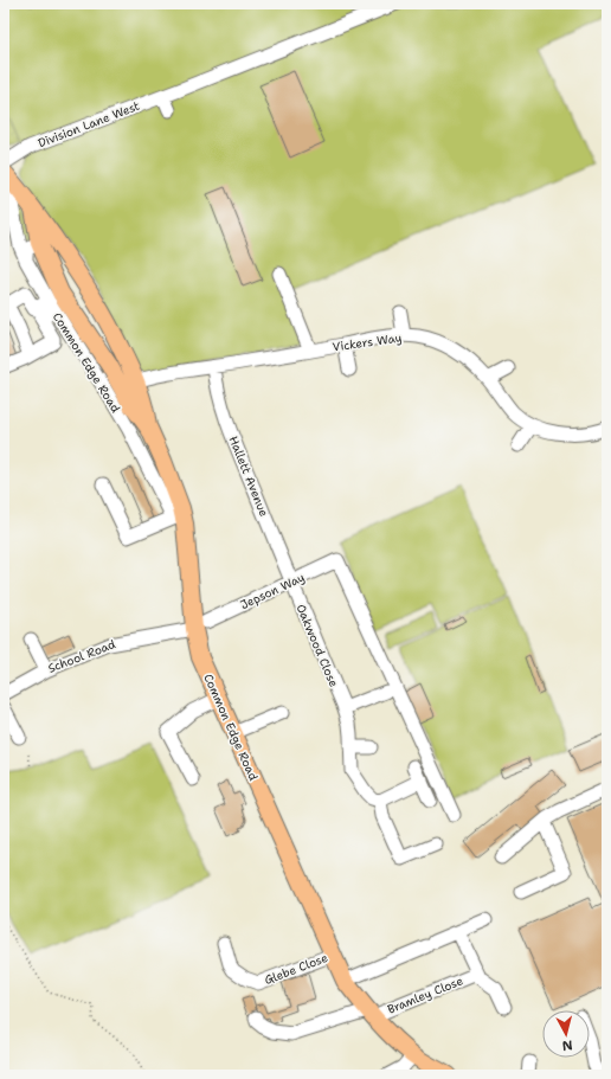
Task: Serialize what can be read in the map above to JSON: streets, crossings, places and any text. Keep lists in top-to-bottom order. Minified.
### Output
{"streets":{"main road":["Common Edge Road"],"street":["Division Lane West","Vickers Way","Hallett Avenue","Jepson Way","Oakwood Close","School Road","Glebe Close","Bramley Close"]},"crossings":[["Vickers Way","Common Edge Road"],["Vickers Way","Hallett Avenue"],["Common Edge Road","Jepson Way"],["Common Edge Road","School Road"],["Common Edge Road","Glebe Close"],["Common Edge Road","Bramley Close"],["Hallett Avenue","Jepson Way"],["Hallett Avenue","Oakwood Close"],["Jepson Way","Oakwood Close"],["Jepson Way","School Road"]],"north":"bottom"}
